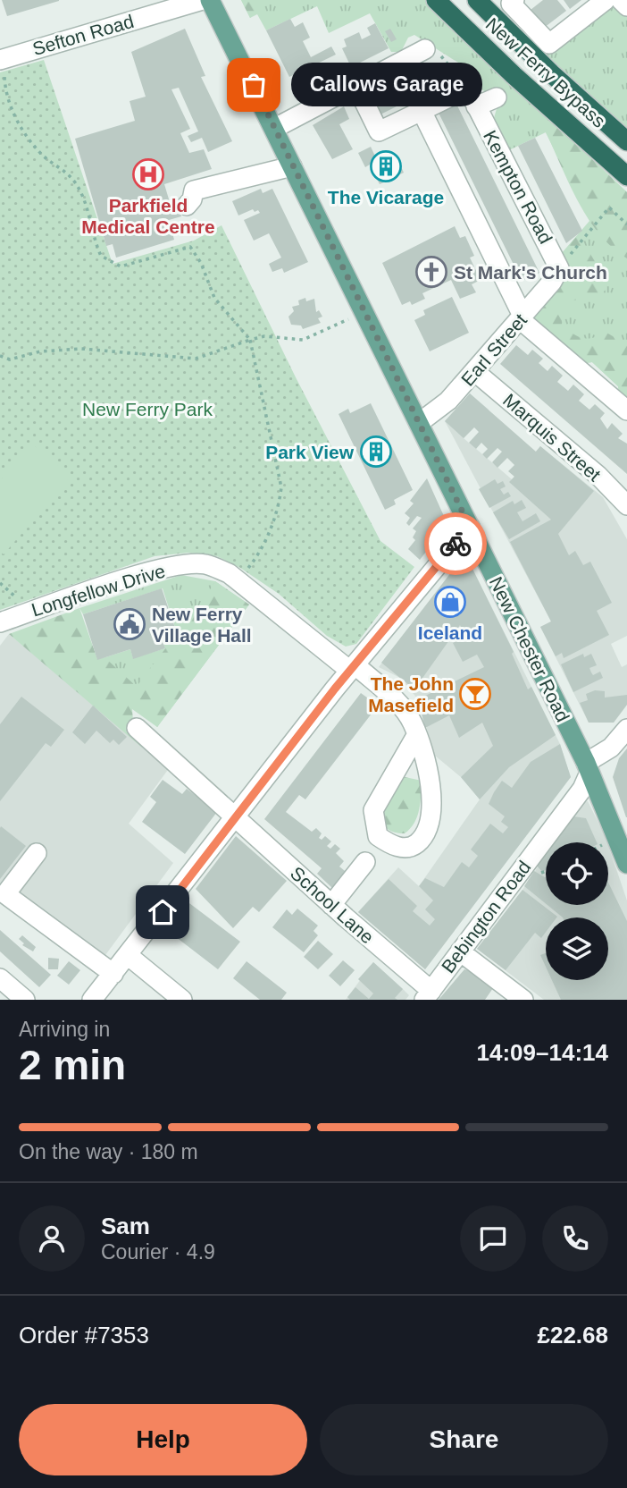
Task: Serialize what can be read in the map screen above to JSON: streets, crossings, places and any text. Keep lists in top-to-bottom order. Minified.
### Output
{"streets":{"highway":["New Ferry Bypass"],"main road":["New Chester Road"],"street":["Sefton Road","Kempton Road","Earl Street","Marquis Street","Longfellow Drive","School Lane","Bebington Road"]},"crossings":[["Kempton Road","Earl Street"],["Earl Street","Marquis Street"],["Earl Street","New Chester Road"],["New Chester Road","Bebington Road"],["School Lane","Bebington Road"]],"parks":["New Ferry Park"],"places":{"other":["Callows Garage"],"building":["The Vicarage","Park View"],"hospital":["Parkfield Medical Centre"],"church":["St Mark's Church"],"shop":["Iceland"],"public building":["New Ferry Village Hall"],"bar":["The John Masefield"]},"page":{"bubble":"Callows Garage","heading":["2 min","Arriving in","14:09–14:14"],"panel":["Sam","Courier · 4.9","Order #7353","£22.68"],"bar":"On the way · 180 m","buttons":["Help","Share"]}}
